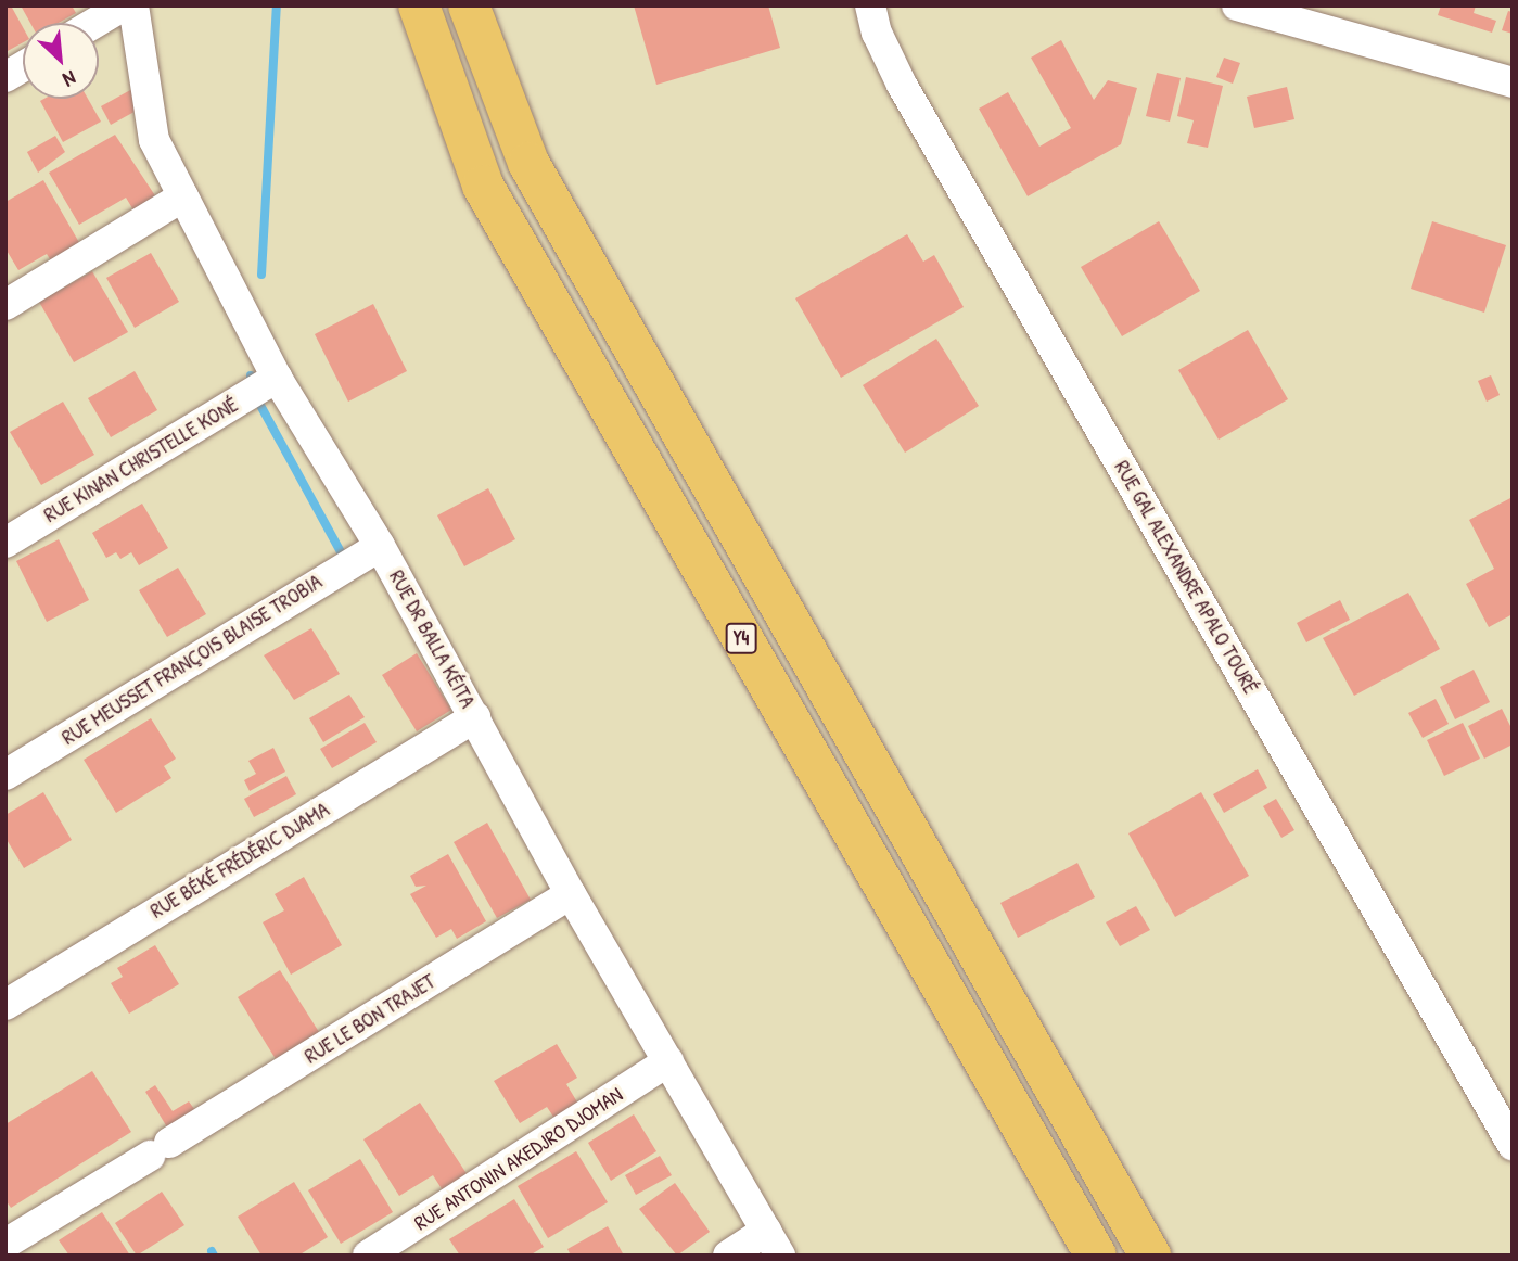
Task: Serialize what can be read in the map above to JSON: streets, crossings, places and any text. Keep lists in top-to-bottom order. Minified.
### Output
{"streets":{"highway":["Y4"],"street":["RUE KINAN CHRISTELLE KONÉ","RUE GAL ALEXANDRE APALO TOURÉ","RUE DR BALLA KÉITA","RUE MEUSSET FRANÇOIS BLAISE TROBIA","RUE BÉKÉ FRÉDÉRIC DJAMA","RUE LE BON TRAJET","RUE ANTONIN AKEDJRO DJOMAN"]},"crossings":[["RUE KINAN CHRISTELLE KONÉ","RUE DR BALLA KÉITA"],["RUE DR BALLA KÉITA","RUE MEUSSET FRANÇOIS BLAISE TROBIA"],["RUE DR BALLA KÉITA","RUE BÉKÉ FRÉDÉRIC DJAMA"],["RUE DR BALLA KÉITA","RUE LE BON TRAJET"],["RUE DR BALLA KÉITA","RUE ANTONIN AKEDJRO DJOMAN"]],"north":"bottom right"}
